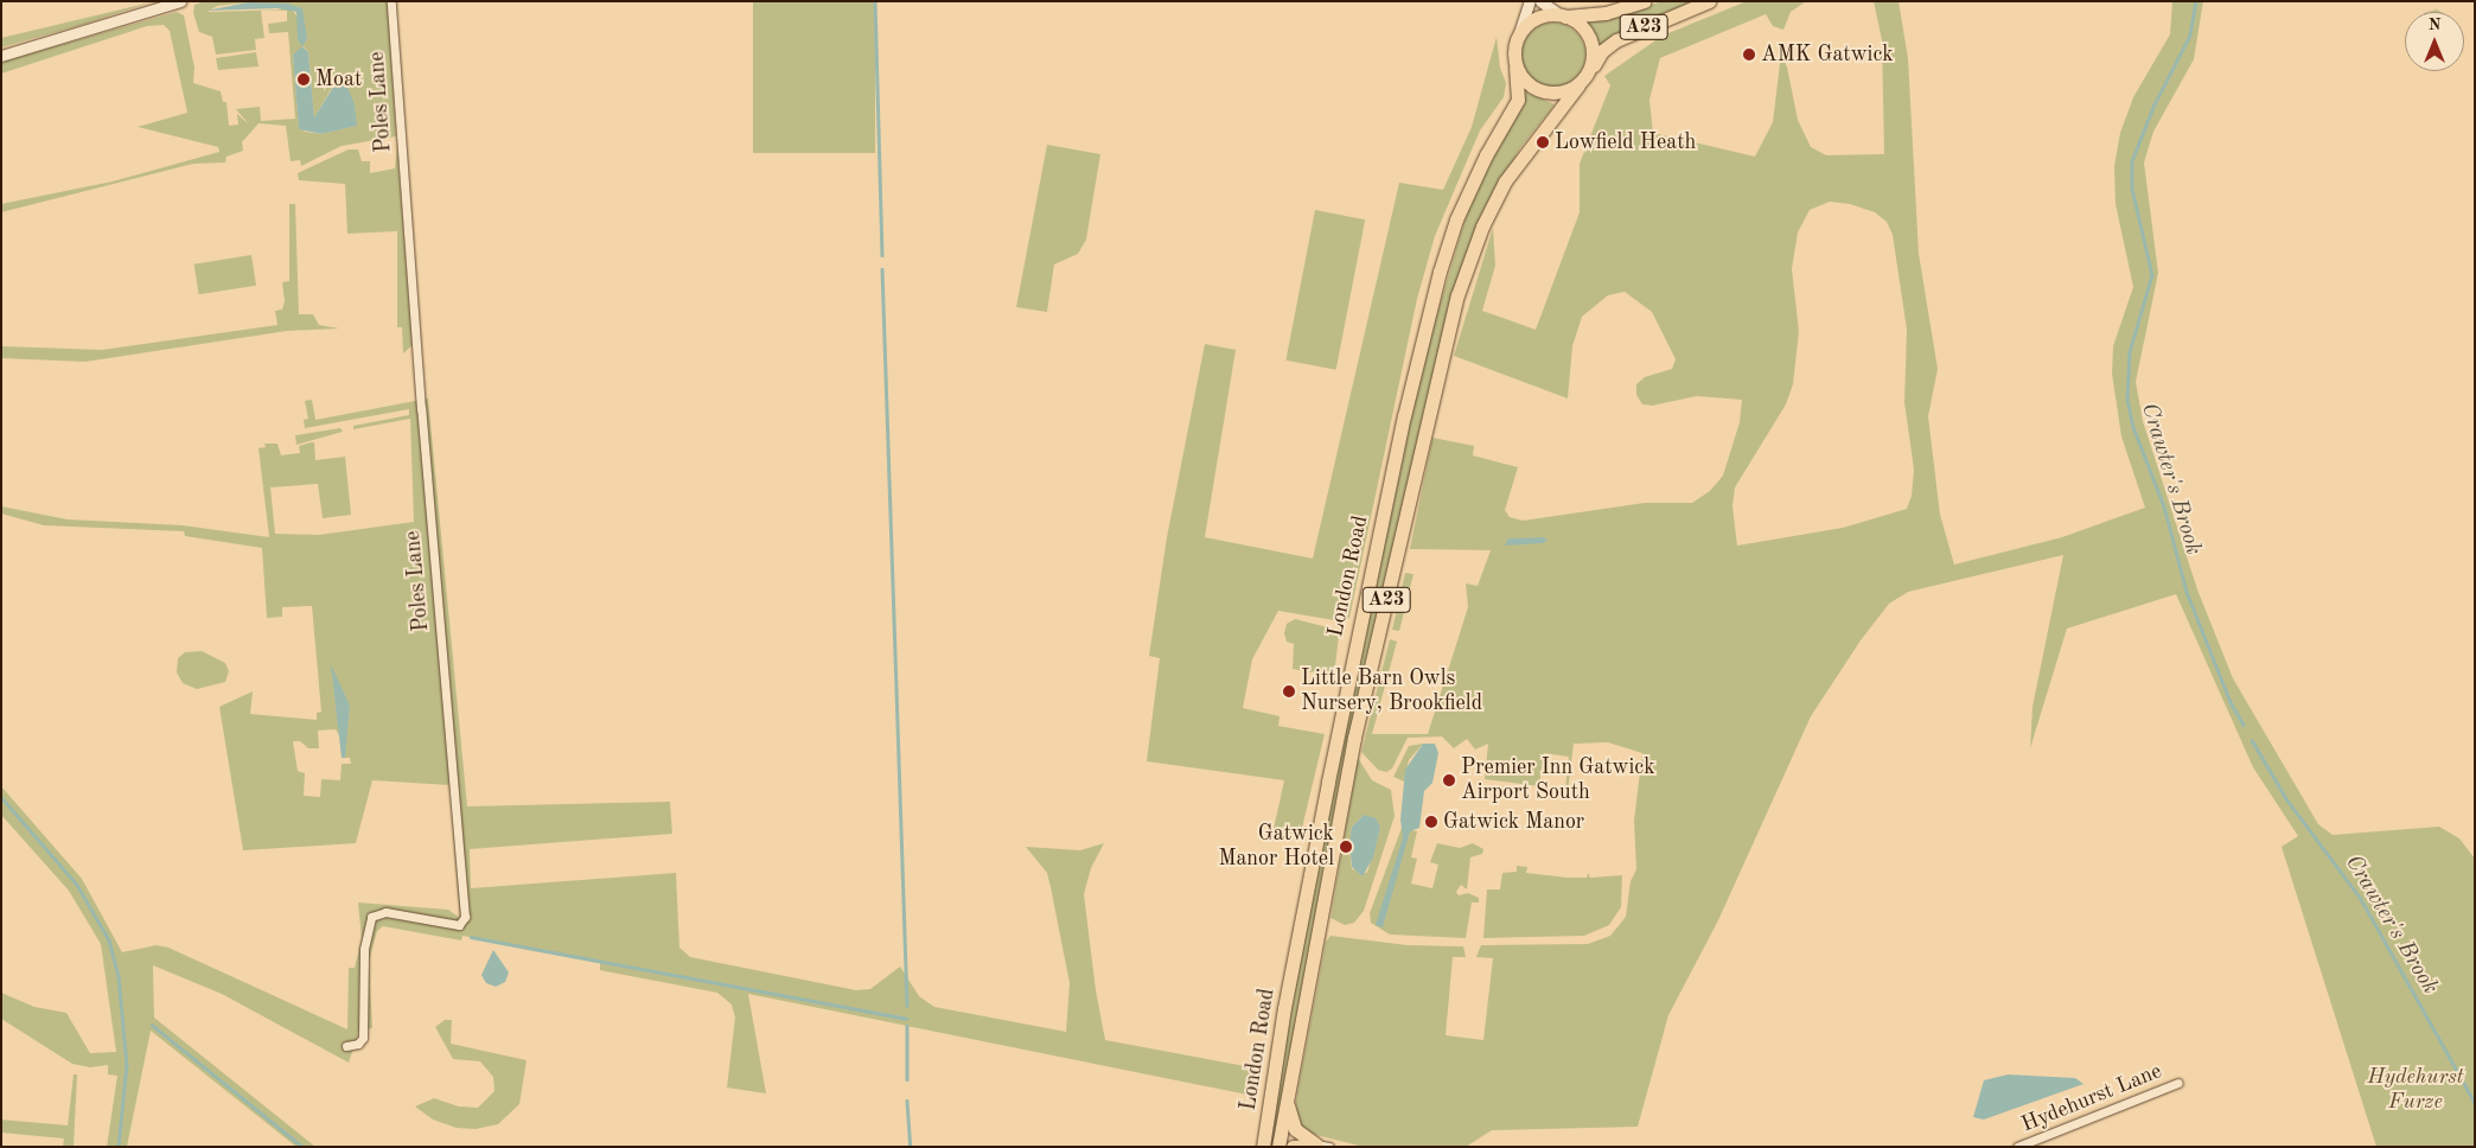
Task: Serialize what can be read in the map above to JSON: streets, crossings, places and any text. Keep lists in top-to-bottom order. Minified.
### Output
{"streets":{"main road":["A23","London Road"],"street":["Poles Lane","Hydehurst Lane"]},"crossings":[["A23","London Road"]],"water":["Crawter's Brook"],"parks":["Hydehurst Furze"],"places":["AMK Gatwick","Moat","Lowfield Heath","Little Barn Owls Nursery, Brookfield","Premier Inn Gatwick Airport South","Gatwick Manor","Gatwick Manor Hotel"],"north":"top"}
